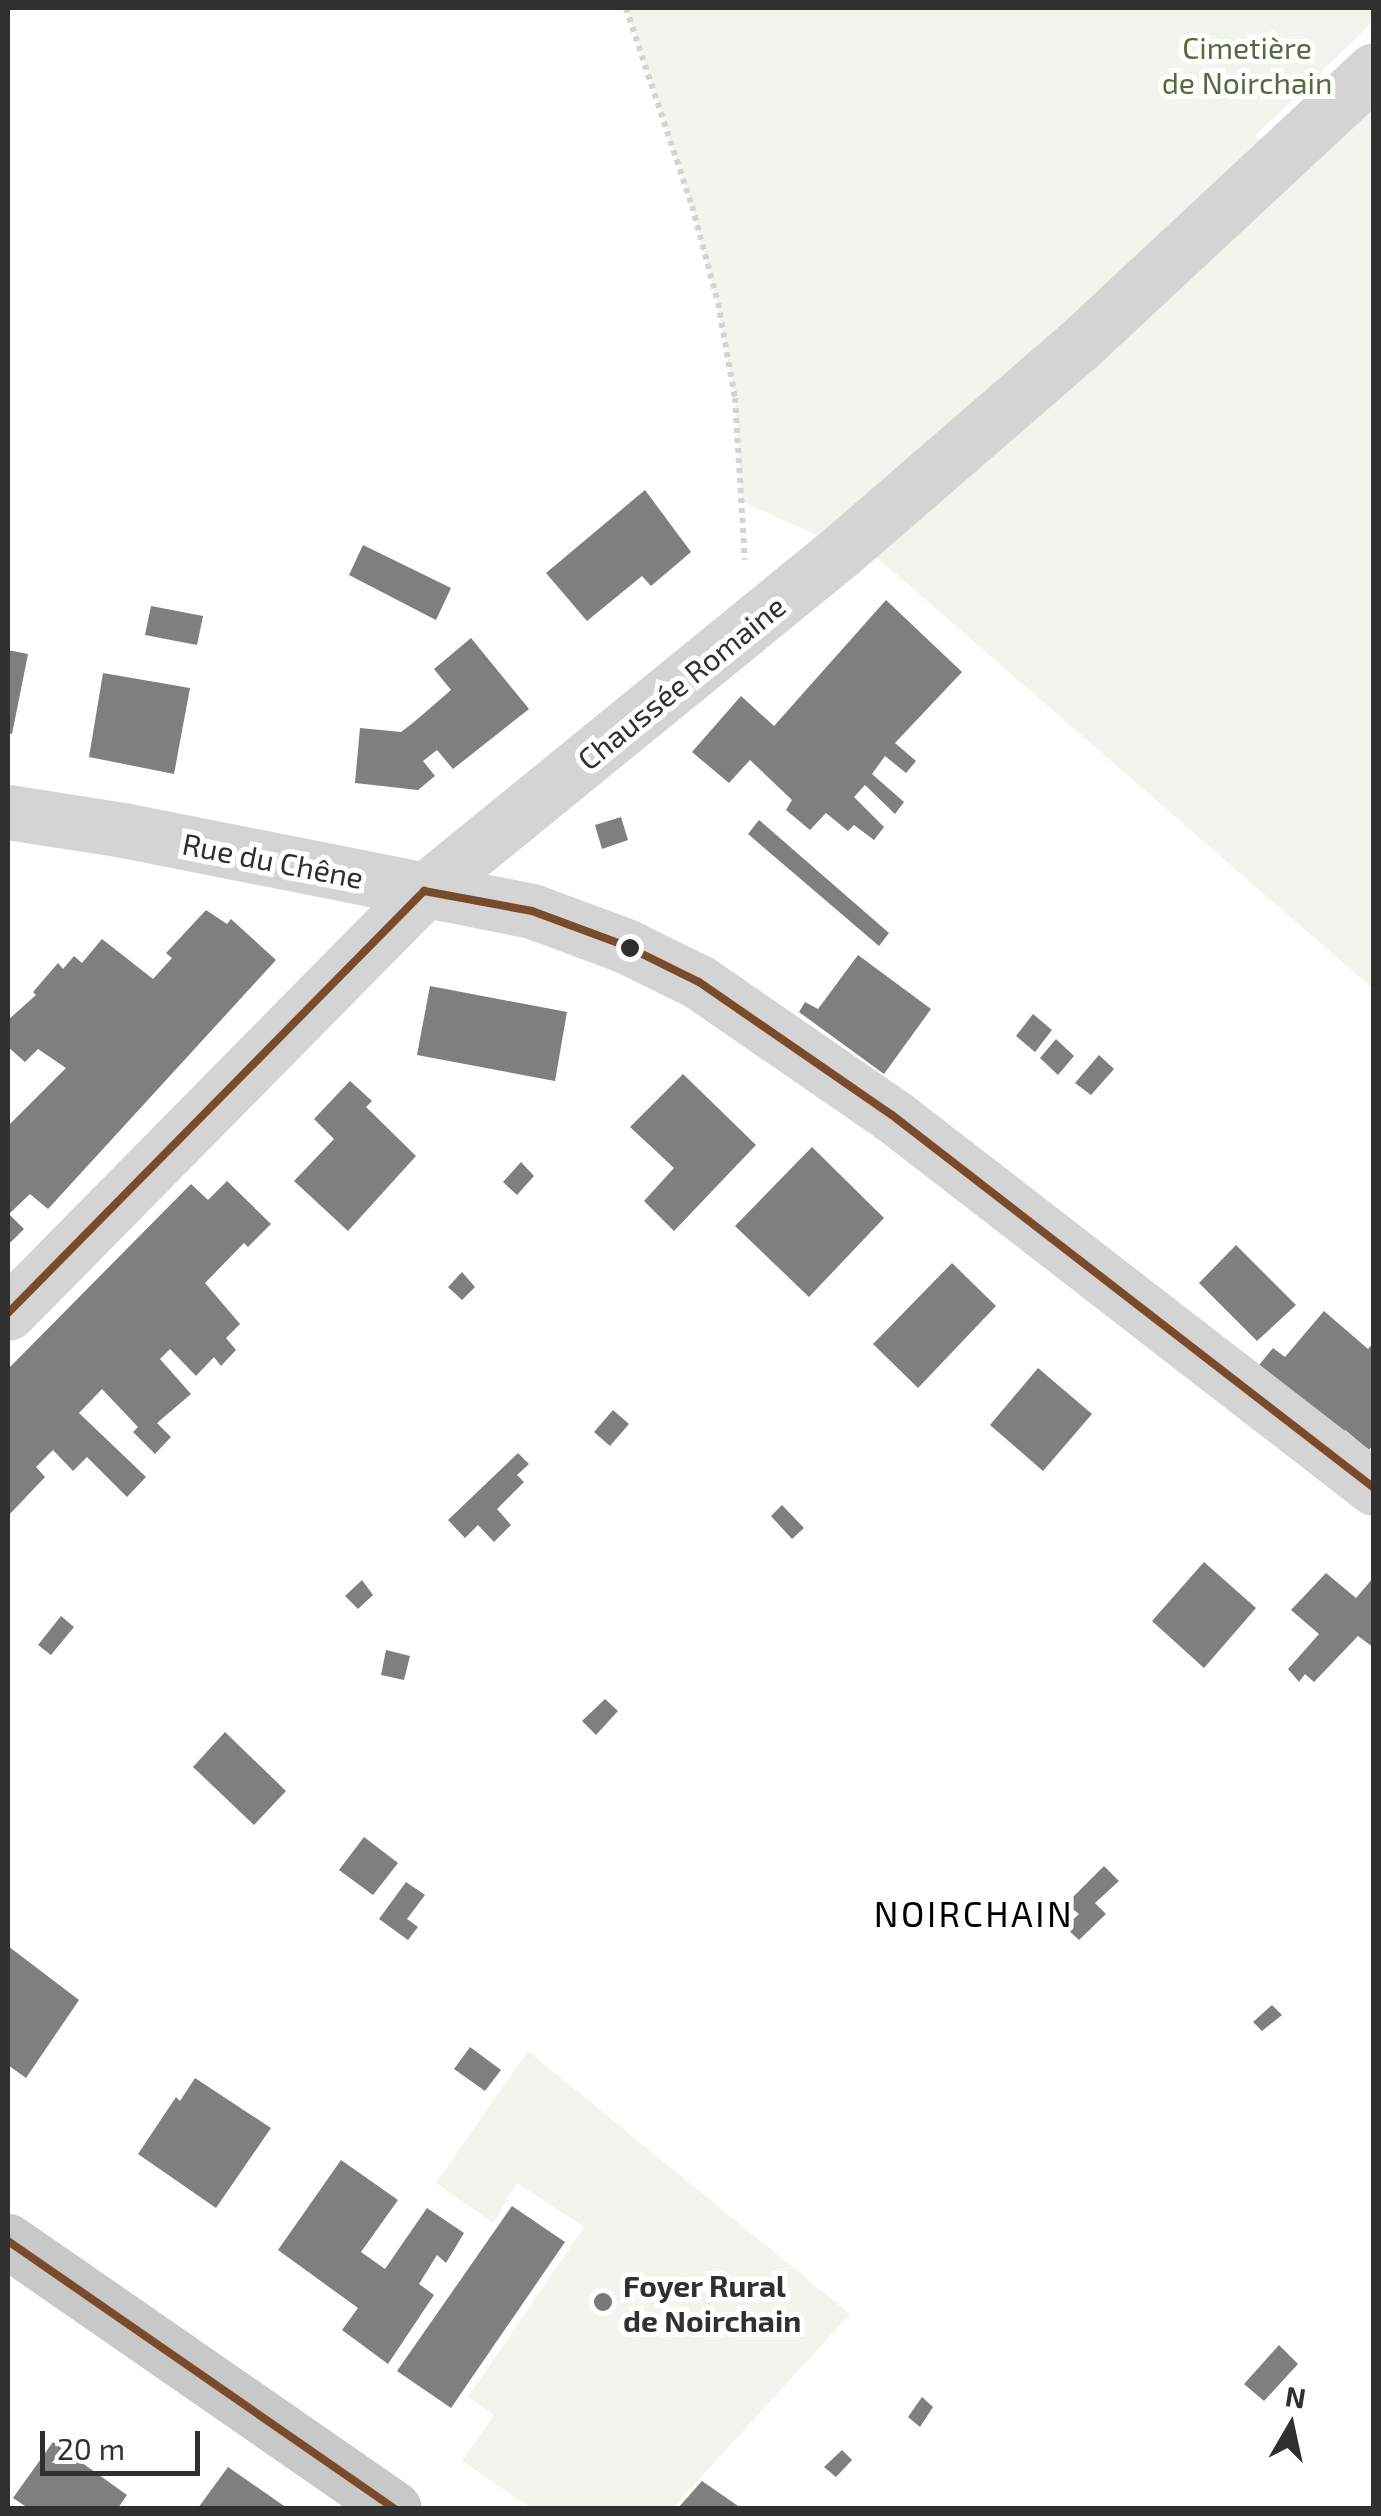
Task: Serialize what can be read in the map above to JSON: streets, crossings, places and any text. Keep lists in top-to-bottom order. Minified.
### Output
{"streets":{"street":["Chaussée Romaine","Rue du Chêne"]},"crossings":[["Chaussée Romaine","Rue du Chêne"]],"districts":["NOIRCHAIN"],"parks":["Cimetière de Noirchain"],"places":["Foyer Rural de Noirchain"],"scale_bar":"20 m","north":"top"}
